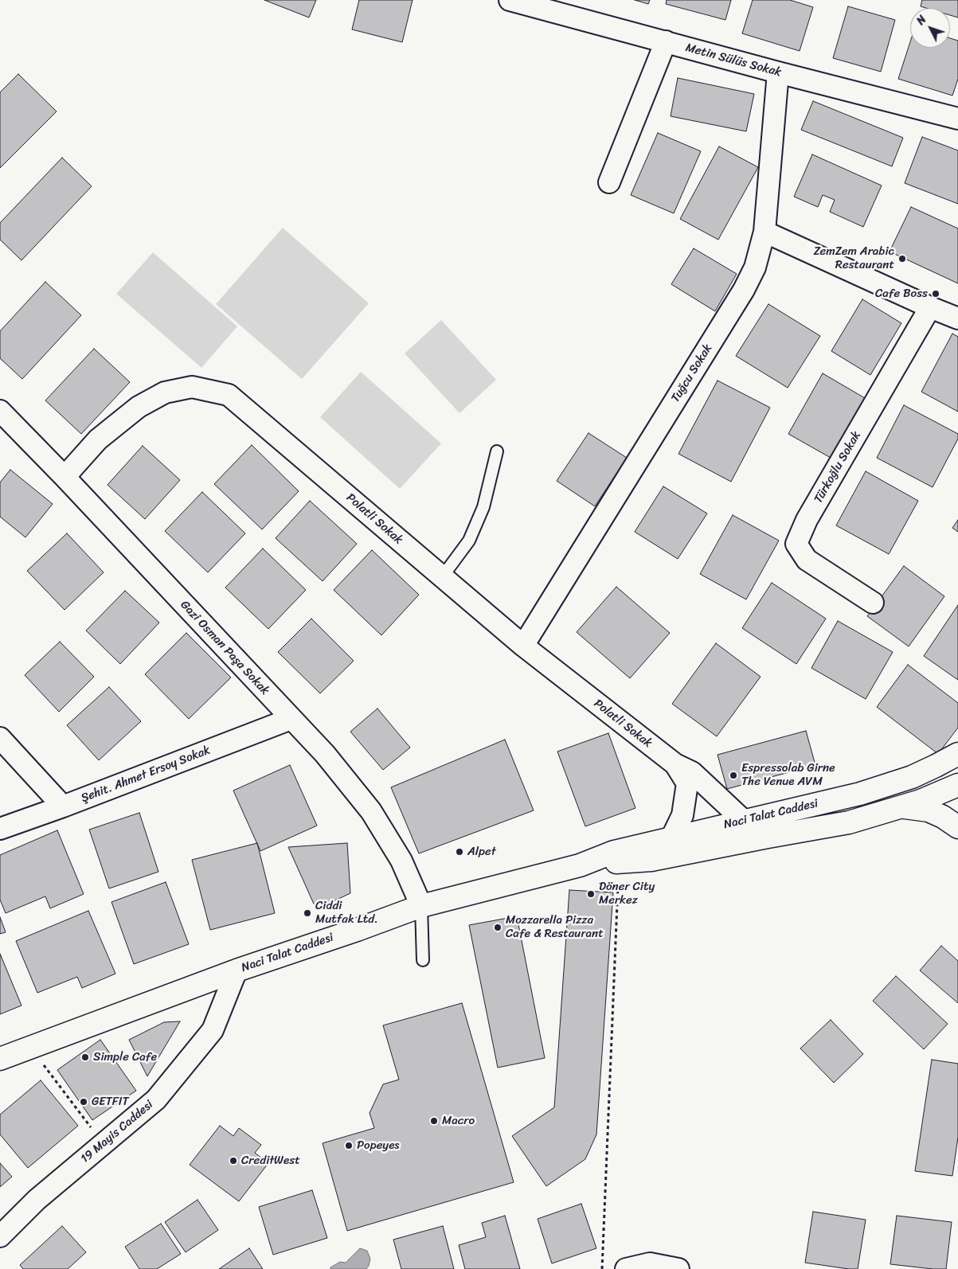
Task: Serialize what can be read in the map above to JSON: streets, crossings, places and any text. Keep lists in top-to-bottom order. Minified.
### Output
{"streets":{"main road":["Naci Talat Caddesi"],"street":["Metin Sülüs Sokak","Tuğcu Sokak","Türkoğlu Sokak","Polatli Sokak","Gazi Osman Paşa Sokak","Şehit. Ahmet Ersoy Sokak","19 Mayis Caddesi"]},"crossings":[["Metin Sülüs Sokak","Tuğcu Sokak"],["Tuğcu Sokak","Polatli Sokak"],["Polatli Sokak","Gazi Osman Paşa Sokak"],["Polatli Sokak","Naci Talat Caddesi"],["Gazi Osman Paşa Sokak","Şehit. Ahmet Ersoy Sokak"],["Gazi Osman Paşa Sokak","Naci Talat Caddesi"],["Naci Talat Caddesi","19 Mayis Caddesi"]],"places":["ZemZem Arabic Restaurant","Cafe Boss","Espressolab Girne The Venue AVM","Alpet","Döner City Merkez","Ciddi Mutfak Ltd.","Mozzarella Pizza Cafe & Restaurant","Simple Cafe","GETFIT","Macro","Popeyes","CreditWest"],"north":"top left"}
